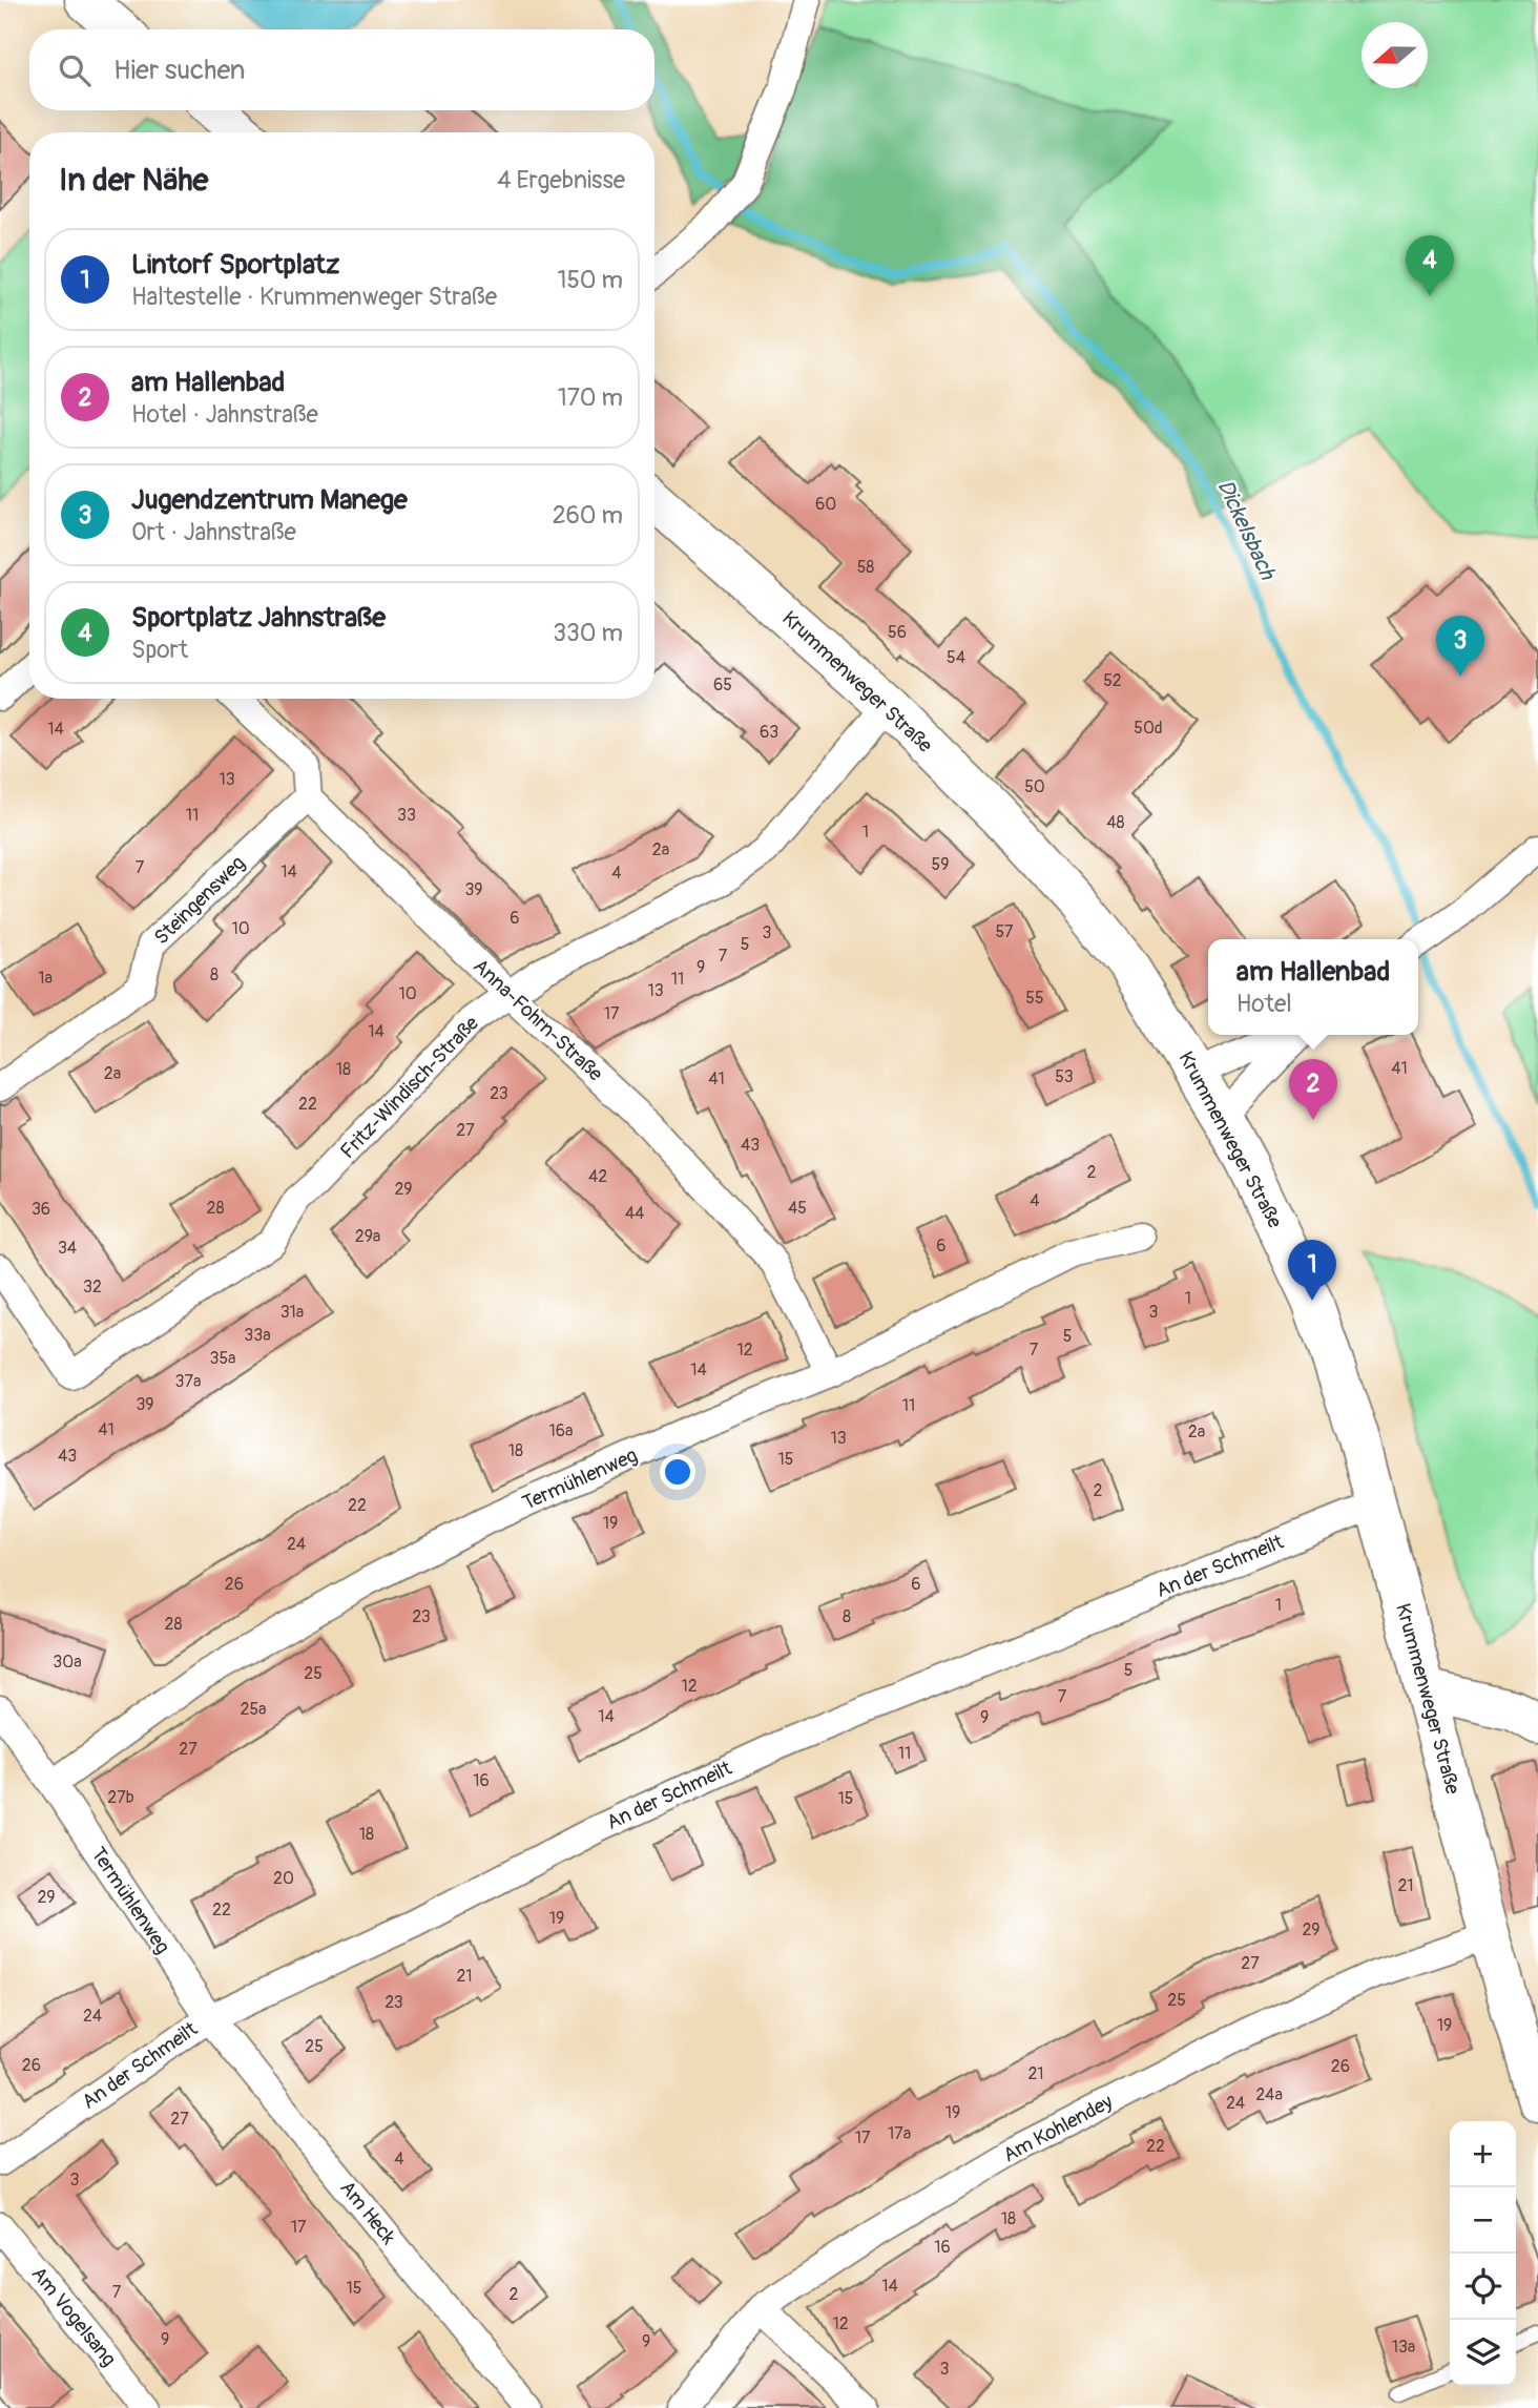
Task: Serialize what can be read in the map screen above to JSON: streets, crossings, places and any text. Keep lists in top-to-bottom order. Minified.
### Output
{"streets":{"main road":["Krummenweger Straße"],"street":["Steingensweg","Anna-Fohrn-Straße","Fritz-Windisch-Straße","Termühlenweg","An der Schmeilt","Am Kohlendey","Am Heck","Am Vogelsang"]},"crossings":[["Krummenweger Straße","Fritz-Windisch-Straße"],["Krummenweger Straße","An der Schmeilt"],["Krummenweger Straße","Am Kohlendey"],["Steingensweg","Anna-Fohrn-Straße"],["Anna-Fohrn-Straße","Fritz-Windisch-Straße"],["Anna-Fohrn-Straße","Termühlenweg"],["Termühlenweg","An der Schmeilt"],["Termühlenweg","Am Heck"],["An der Schmeilt","Am Heck"]],"water":["Dickelsbach"],"house_numbers":["60","58","56","54","52","65","50d","14","63","13","50","11","33","48","1","2a","59","7","14","4","39","6","10","57","3","5","7","9","8","1a","11","13","10","55","17","14","41","18","2a","53","41","23","22","27","43","2","42","29","4","28","45","36","44","29a","6","34","32","1","31a","3","33a","5","12","7","35a","14","37a","39","11","41","16a","2a","13","18","43","15","2","22","19","24","26","6","1","23","8","28","30a","5","25","12","7","25a","14","9","27","11","16","27b","15","18","20","21","29","22","19","29","27","21","25","23","24","19","25","26","26","21","24a","24","19","27","17a","17","22","4","3","18","17","16","14","15","7","2","12","9","9","13a","3"],"north":"left","page":{"search":"Hier suchen","heading":["In der Nähe","4 Ergebnisse"],"list":[{"mark":"1","name":"Lintorf Sportplatz","note":"Haltestelle · Krummenweger Straße","value":"150 m"},{"mark":"2","name":"am Hallenbad","note":"Hotel · Jahnstraße","value":"170 m"},{"mark":"3","name":"Jugendzentrum Manege","note":"Ort · Jahnstraße","value":"260 m"},{"mark":"4","name":"Sportplatz Jahnstraße","note":"Sport","value":"330 m"}],"pins":["4","3","2","1"],"popup":["am Hallenbad","Hotel"],"map_buttons":["+","−"]}}
